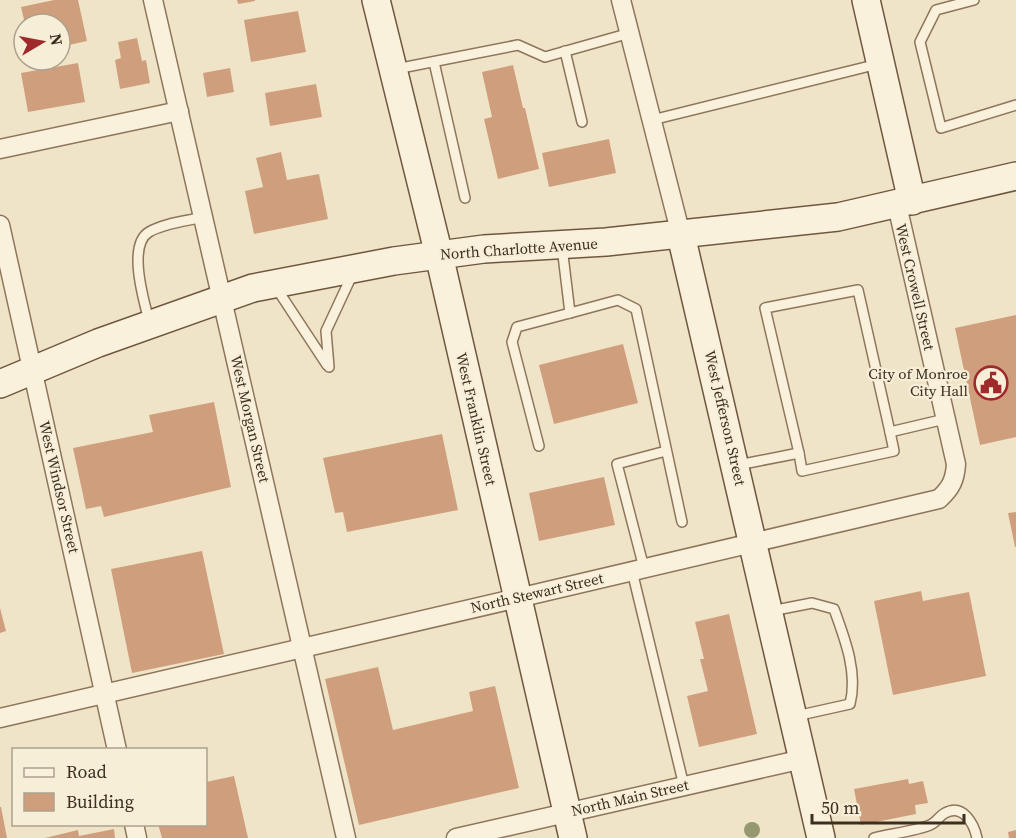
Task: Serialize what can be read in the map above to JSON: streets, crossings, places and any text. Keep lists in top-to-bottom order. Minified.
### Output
{"streets":{"main road":["North Charlotte Avenue","West Crowell Street","West Jefferson Street","West Franklin Street"],"street":["West Morgan Street","West Windsor Street","North Stewart Street","North Main Street"]},"crossings":[["North Charlotte Avenue","West Crowell Street"],["North Charlotte Avenue","West Jefferson Street"],["North Charlotte Avenue","West Morgan Street"],["North Charlotte Avenue","West Franklin Street"],["North Charlotte Avenue","West Windsor Street"],["West Crowell Street","North Stewart Street"],["West Jefferson Street","North Stewart Street"],["West Jefferson Street","North Main Street"],["West Morgan Street","North Stewart Street"],["West Franklin Street","North Stewart Street"],["West Franklin Street","North Main Street"],["West Windsor Street","North Stewart Street"]],"places":{"public building":["City of Monroe City Hall"]},"legend":["Road","Building"],"scale_bar":"50 m","north":"right"}
